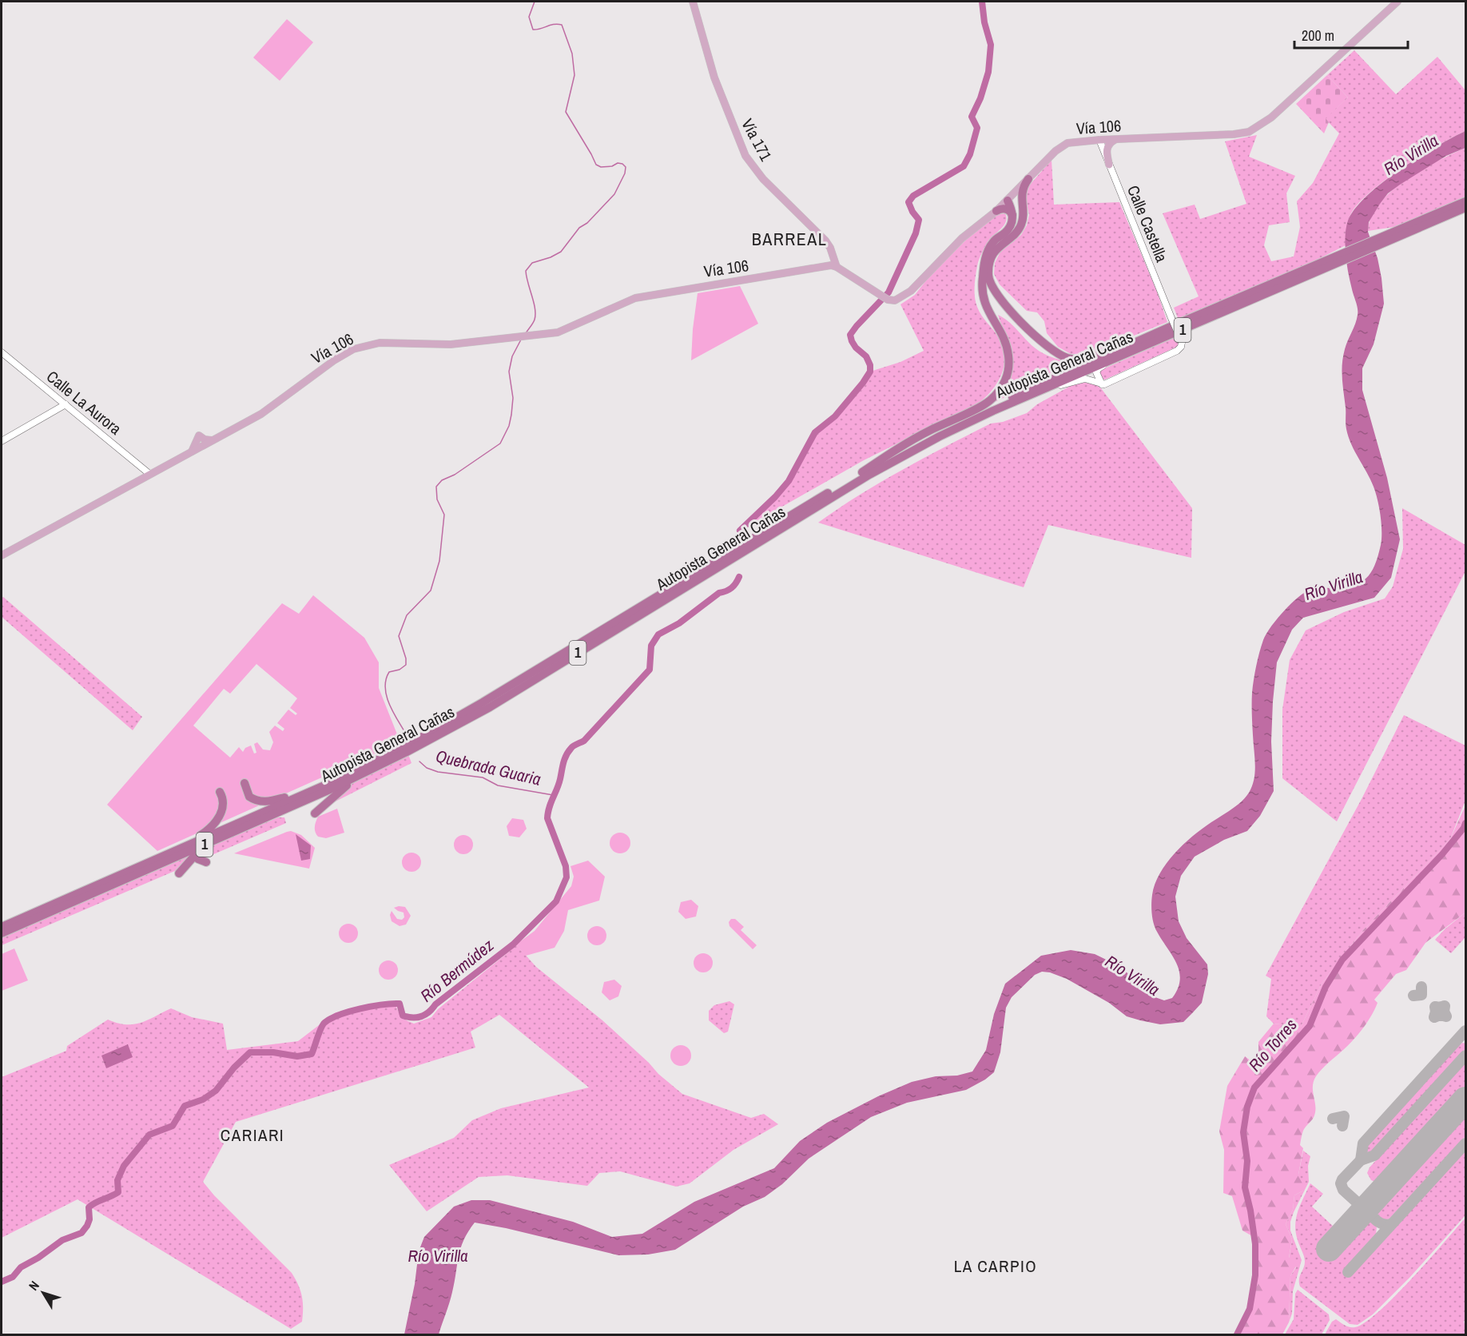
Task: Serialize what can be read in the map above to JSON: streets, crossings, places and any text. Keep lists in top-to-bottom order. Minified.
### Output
{"streets":{"highway":["1","Autopista General Cañas"],"main road":["Vía 106","Vía 171"],"street":["Calle Castella","Calle La Aurora"]},"crossings":[["Vía 106","Vía 171"],["Vía 106","Calle Castella"],["Vía 106","Calle La Aurora"]],"districts":["BARREAL","CARIARI","LA CARPIO"],"water":["Río Virilla","Quebrada Guaria","Río Bermúdez","Río Torres"],"scale_bar":"200 m","north":"top left"}
